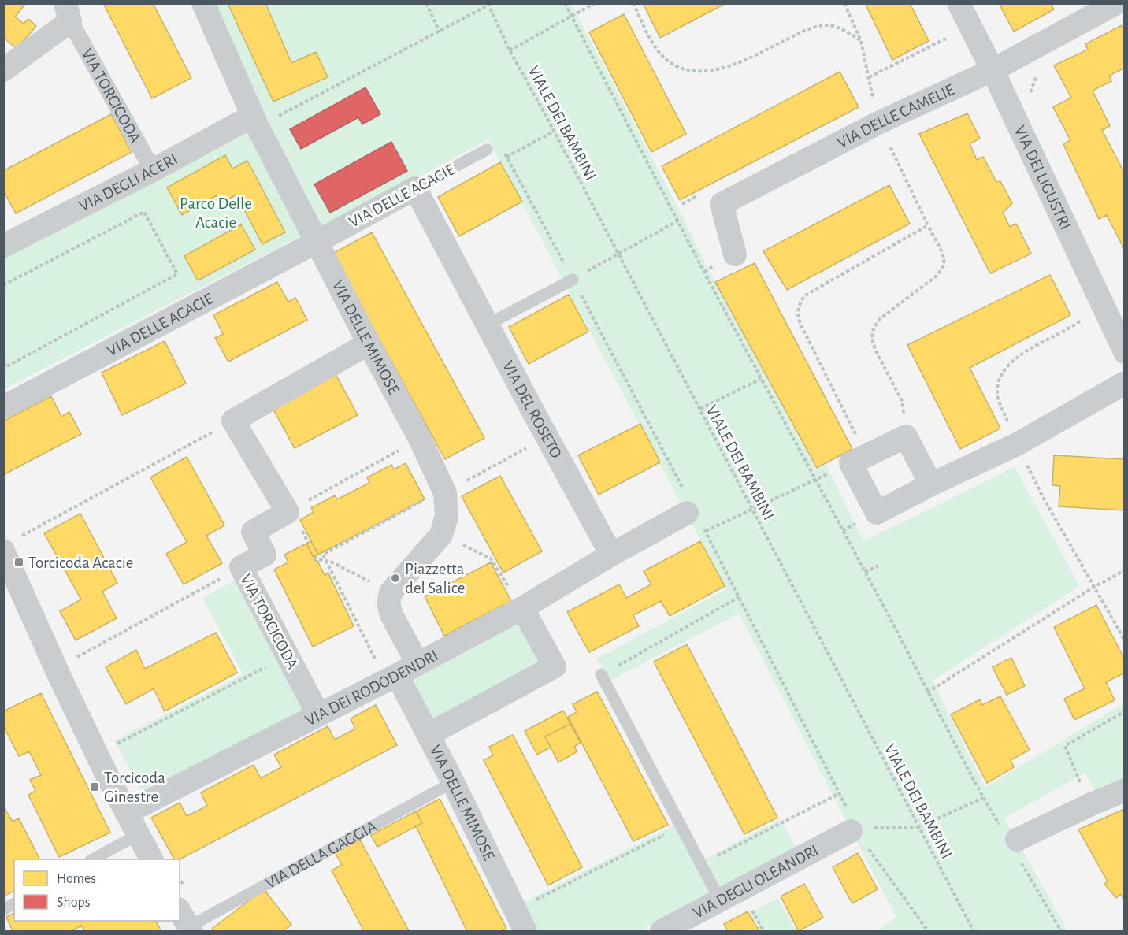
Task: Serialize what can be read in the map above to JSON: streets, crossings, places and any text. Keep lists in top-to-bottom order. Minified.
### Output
{"streets":{"street":["VIA TORCICODA","VIA DELLE CAMELIE","VIA DEI LIGUSTRI","VIA DEGLI ACERI","VIA DELLE ACACIE","VIA DELLE MIMOSE","VIA DEL ROSETO","VIA DEI RODODENDRI","VIA DEGLI OLEANDRI"],"lane":["VIA DELLA GAGGIA"],"path":["VIALE DEI BAMBINI"]},"crossings":[["VIA TORCICODA","VIA DEGLI ACERI"],["VIA TORCICODA","VIA DEI RODODENDRI"],["VIA DELLE CAMELIE","VIA DEI LIGUSTRI"],["VIA DEGLI ACERI","VIA DELLE MIMOSE"],["VIA DELLE ACACIE","VIA DELLE MIMOSE"],["VIA DELLE ACACIE","VIA DEL ROSETO"],["VIA DELLE MIMOSE","VIA DEI RODODENDRI"],["VIA DELLE MIMOSE","VIA DELLA GAGGIA"],["VIA DEL ROSETO","VIA DEI RODODENDRI"]],"parks":["Parco Delle Acacie"],"places":{"transit":["Torcicoda Acacie","Torcicoda Ginestre"],"other":["Piazzetta del Salice"]},"legend":["Homes","Shops"]}
